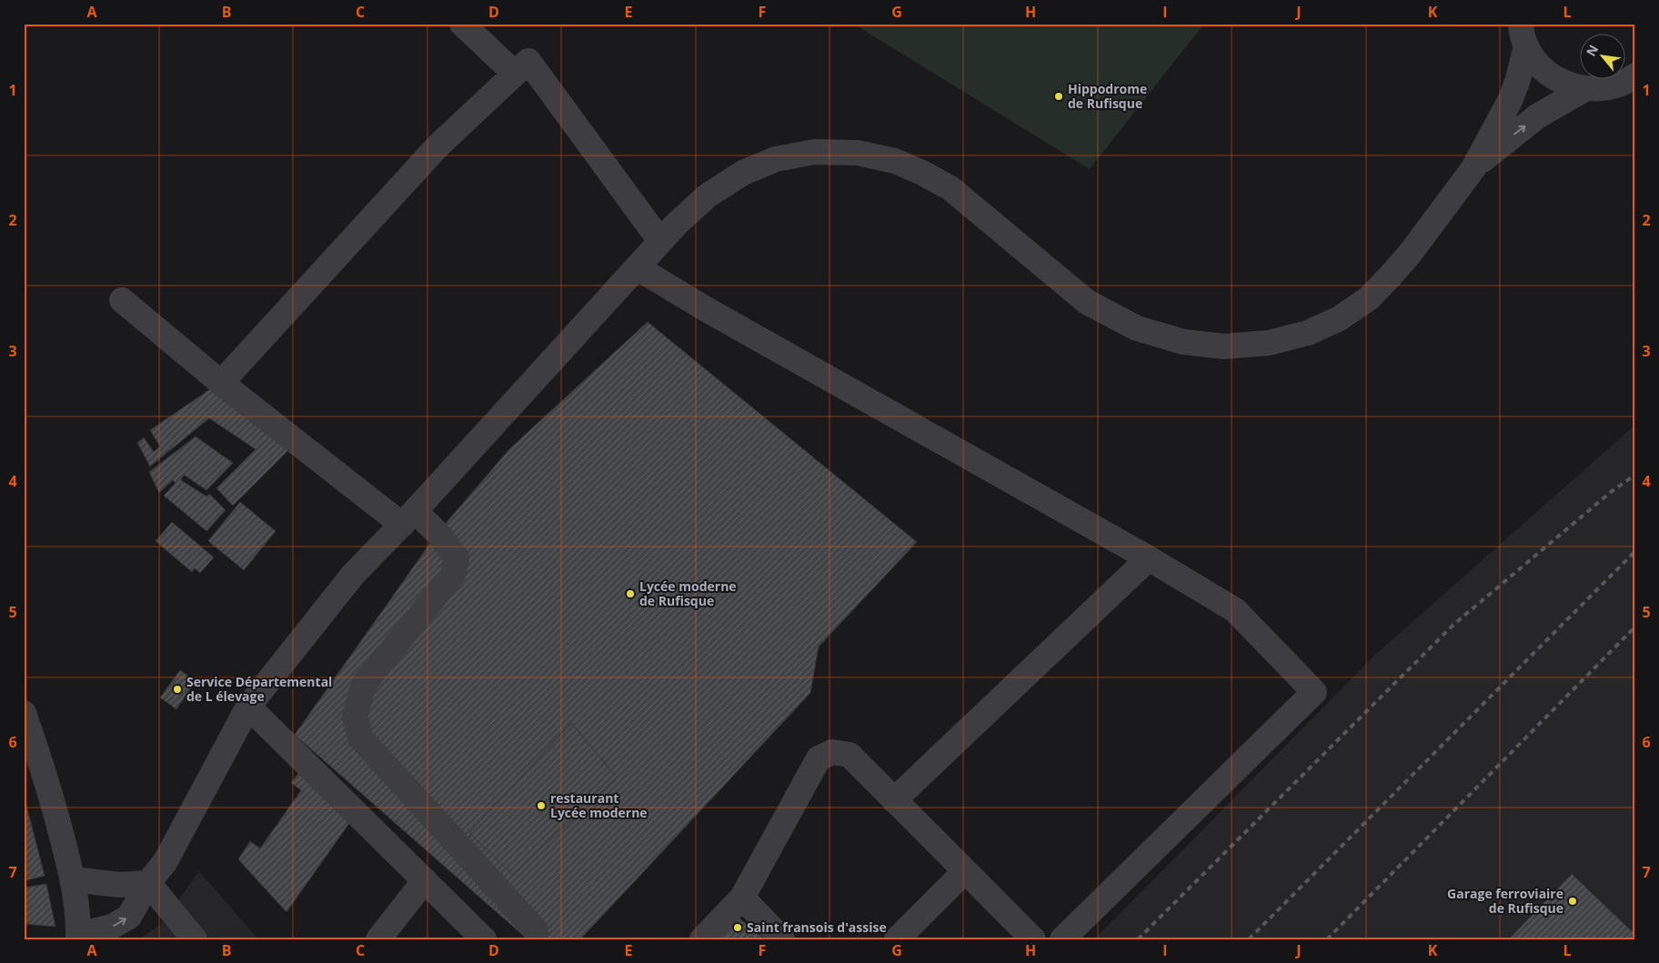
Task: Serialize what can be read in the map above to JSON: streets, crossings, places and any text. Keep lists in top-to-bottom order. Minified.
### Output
{"places":["Hippodrome de Rufisque","Lycée moderne de Rufisque","Service Départemental de L élevage","restaurant Lycée moderne","Garage ferroviaire de Rufisque","Saint fransois d'assise"],"north":"top left","grid":{"columns":["A","B","C","D","E","F","G","H","I","J","K","L"],"rows":["1","2","3","4","5","6","7"]}}
